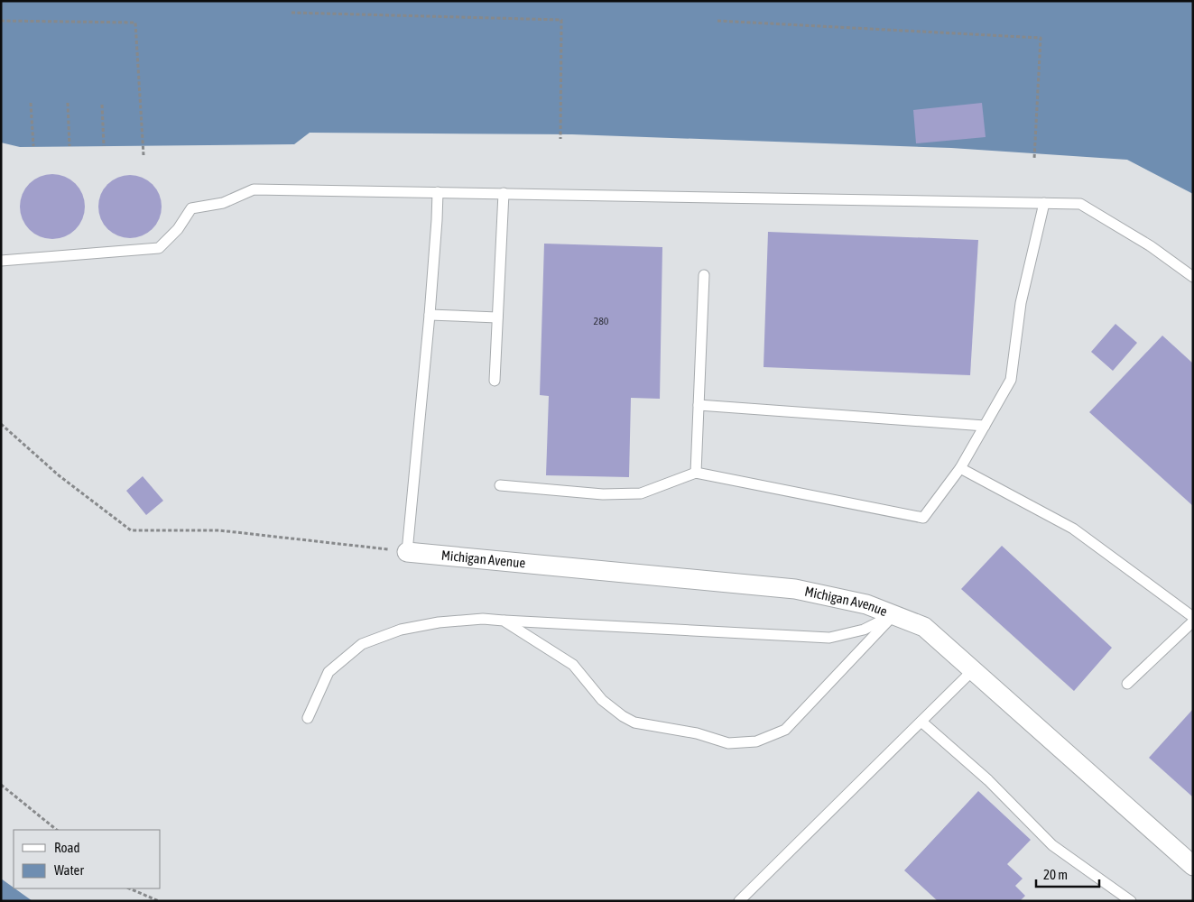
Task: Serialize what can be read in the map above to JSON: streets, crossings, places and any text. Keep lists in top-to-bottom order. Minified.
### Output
{"streets":{"street":["Michigan Avenue"]},"house_numbers":["280"],"legend":["Road","Water"],"scale_bar":"20 m"}
